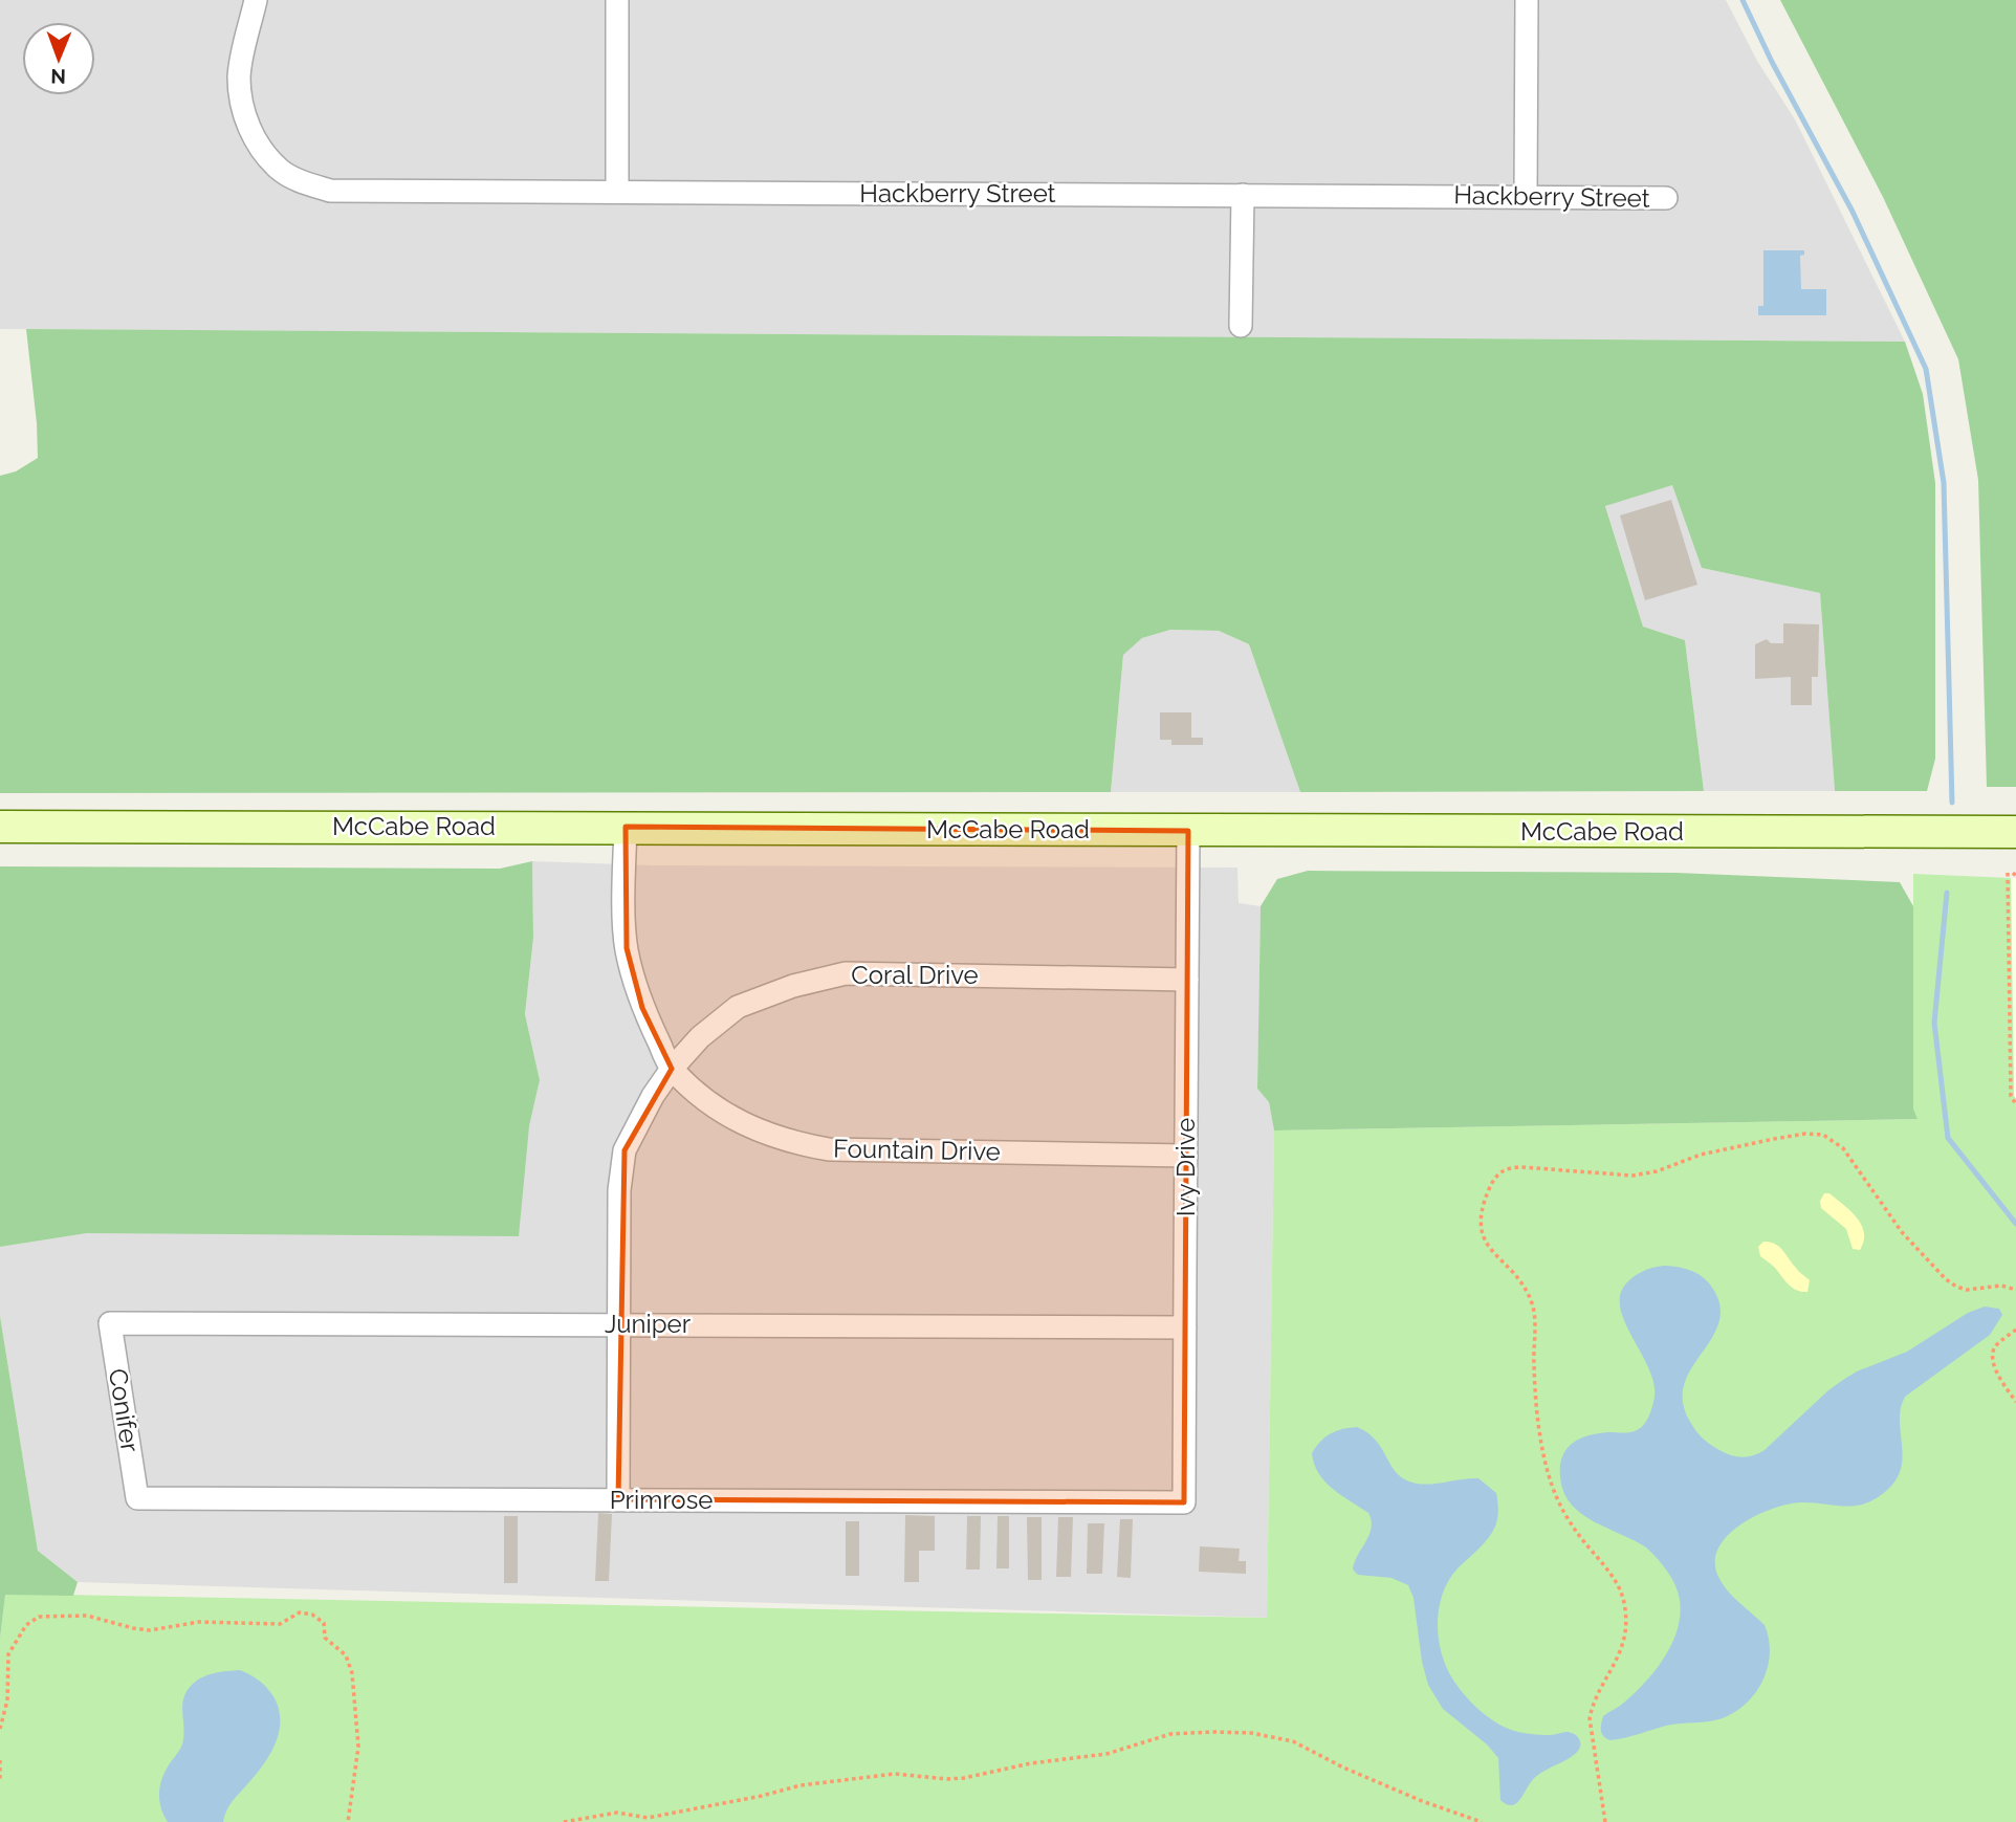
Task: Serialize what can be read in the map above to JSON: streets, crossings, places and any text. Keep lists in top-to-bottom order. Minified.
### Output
{"streets":{"street":["Hackberry Street","McCabe Road","Coral Drive","Fountain Drive","Ivy Drive","Juniper","Conifer","Primrose"]},"crossings":[["McCabe Road","Ivy Drive"],["Coral Drive","Fountain Drive"],["Coral Drive","Ivy Drive"],["Coral Drive","Juniper"],["Coral Drive","Primrose"],["Fountain Drive","Ivy Drive"],["Ivy Drive","Juniper"],["Ivy Drive","Primrose"],["Juniper","Conifer"],["Conifer","Primrose"]],"north":"bottom"}
